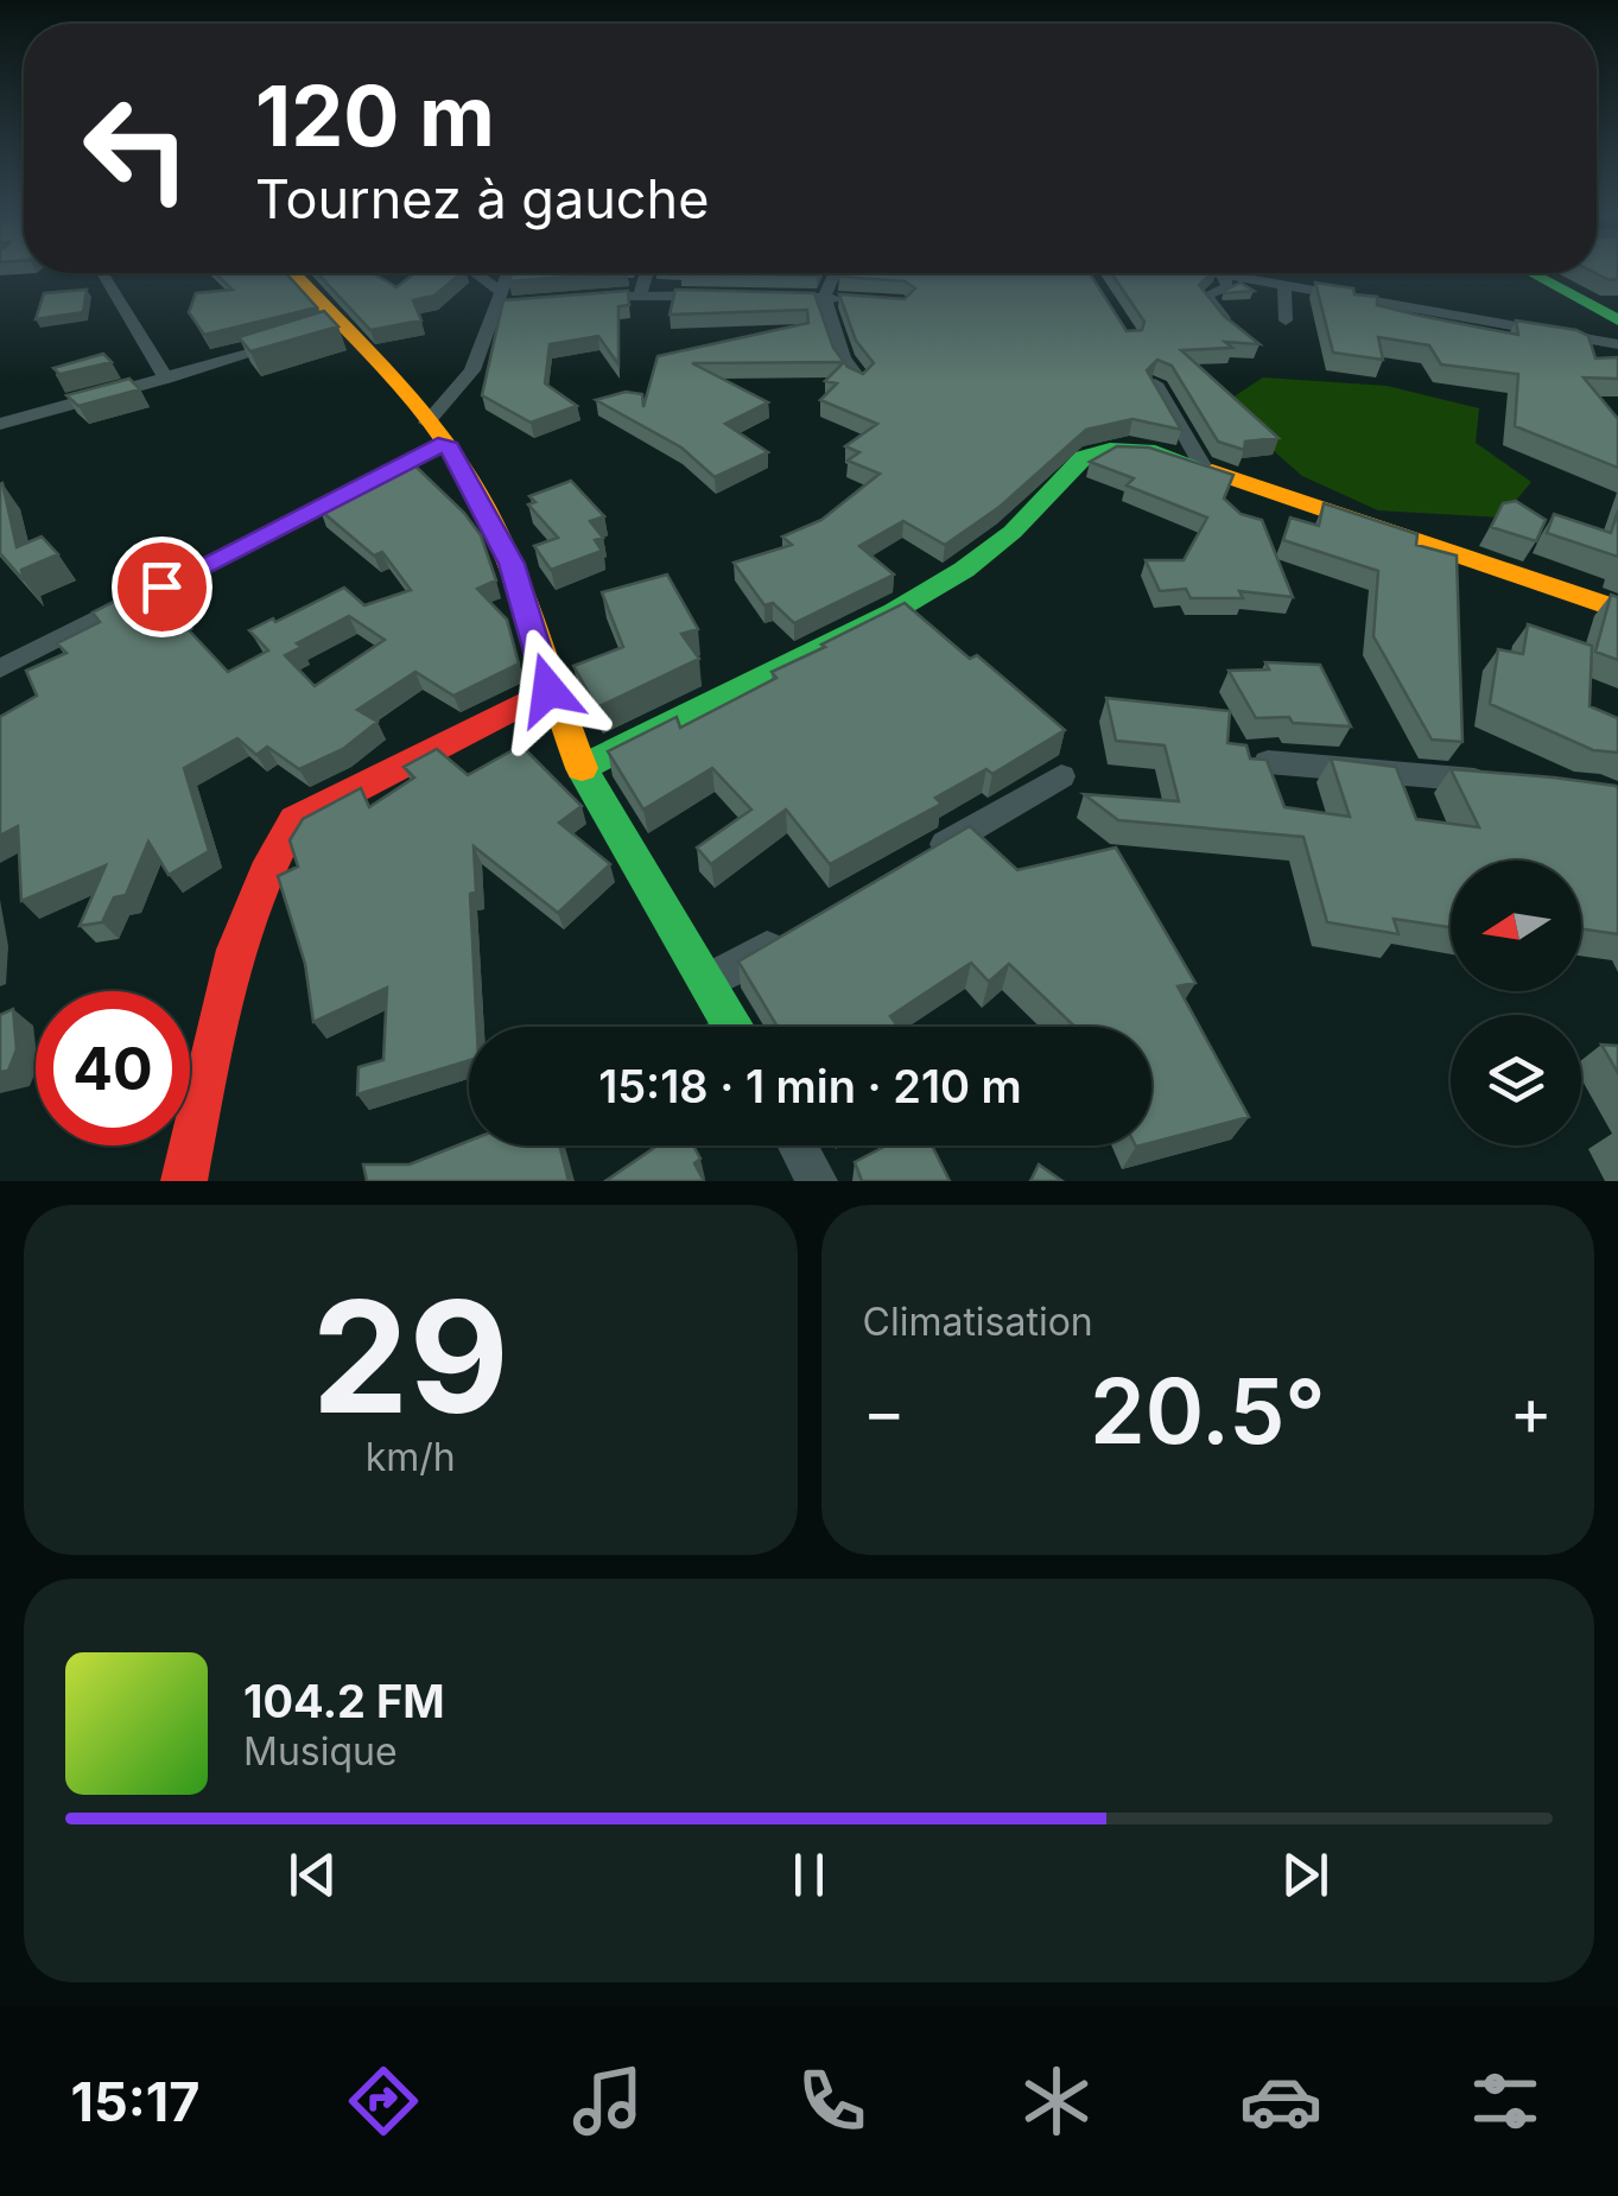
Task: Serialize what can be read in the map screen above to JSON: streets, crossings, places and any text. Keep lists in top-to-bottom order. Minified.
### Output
{"north":"left","page":{"turn":["120 m","Tournez à gauche"],"limit":"40","trip":"15:18 · 1 min · 210 m","tile":[["29","km/h"],"Climatisation"],"heat":["−","20.5°","+"],"song":["104.2 FM","Musique"],"tabs":"15:17"}}
